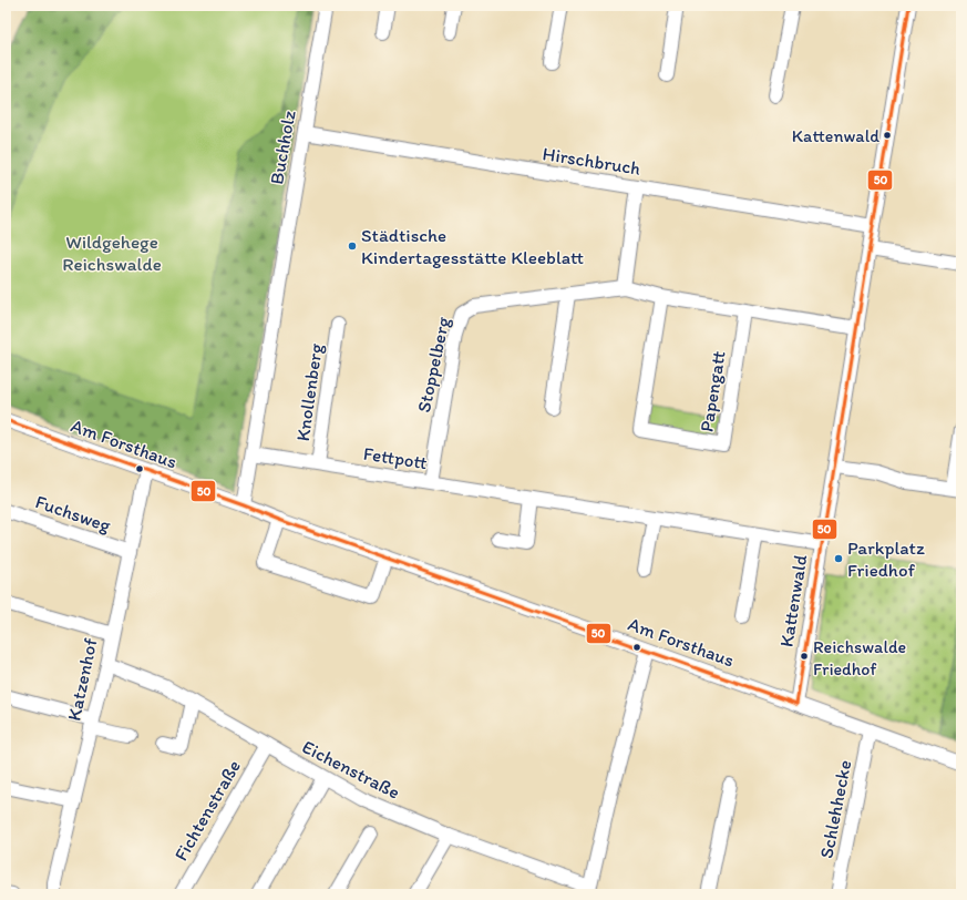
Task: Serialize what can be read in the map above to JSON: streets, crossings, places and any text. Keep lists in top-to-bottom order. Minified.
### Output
{"streets":{"street":["Buchholz","Hirschbruch","Stoppelberg","Papengatt","Knollenberg","Am Forsthaus","Fettpott","Fuchsweg","Kattenwald","Katzenhof","Eichenstraße","Schlehhecke","Fichtenstraße"]},"crossings":[["Buchholz","Hirschbruch"],["Buchholz","Am Forsthaus"],["Buchholz","Fettpott"],["Hirschbruch","Kattenwald"],["Stoppelberg","Papengatt"],["Stoppelberg","Fettpott"],["Stoppelberg","Kattenwald"],["Knollenberg","Fettpott"],["Am Forsthaus","Kattenwald"],["Am Forsthaus","Katzenhof"],["Am Forsthaus","Schlehhecke"],["Fettpott","Kattenwald"],["Fuchsweg","Katzenhof"],["Katzenhof","Eichenstraße"],["Eichenstraße","Fichtenstraße"]],"parks":["Wildgehege Reichswalde"],"places":["Kattenwald","Städtische Kindertagesstätte Kleeblatt","Parkplatz Friedhof","Reichswalde Friedhof"],"lines":["transit line 50"]}
